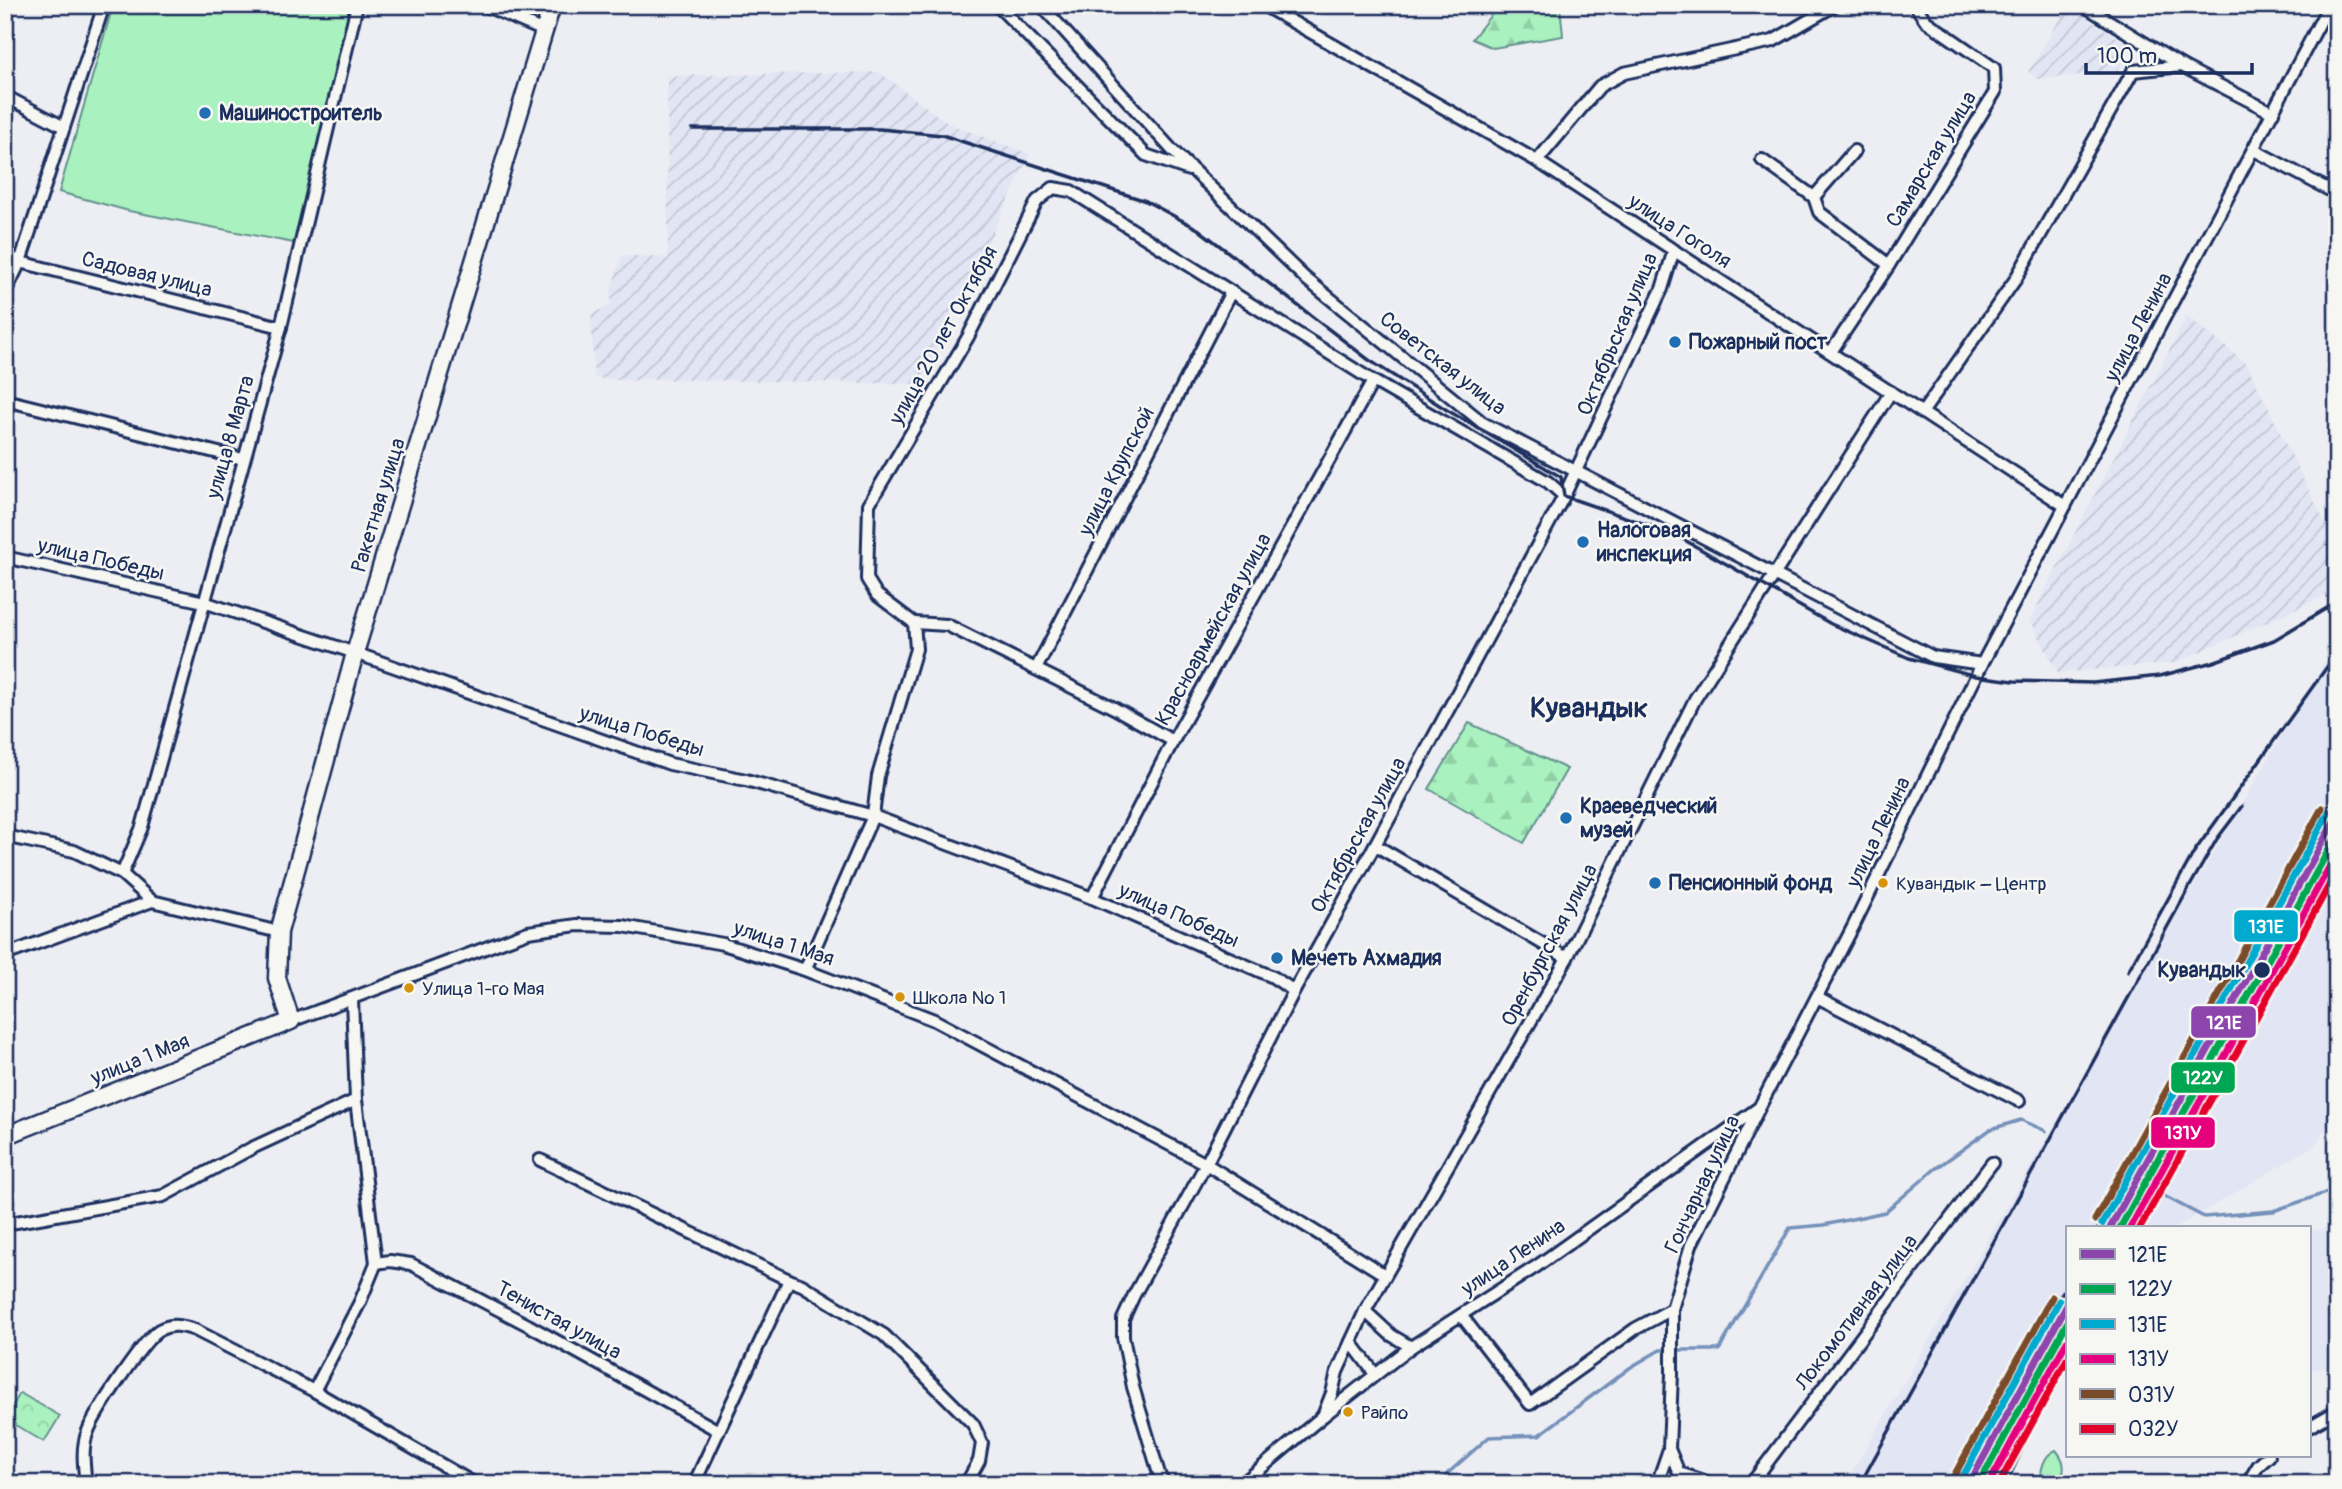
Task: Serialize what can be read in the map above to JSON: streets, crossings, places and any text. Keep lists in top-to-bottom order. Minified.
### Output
{"streets":{"main road":["Ракетная улица","улица 1 Мая"],"street":["Самарская улица","улица Гоголя","Садовая улица","улица Ленина","Октябрьская улица","улица 20 лет Октября","Советская улица","улица 8 Марта","улица Крупской","улица Победы","Красноармейская улица","Оренбургская улица","Гончарная улица","Локомотивная улица","Тенистая улица"]},"crossings":[["Самарская улица","улица Гоголя"],["улица Гоголя","улица Ленина"],["улица Гоголя","Октябрьская улица"],["улица Гоголя","Оренбургская улица"],["Садовая улица","улица 8 Марта"],["улица Ленина","Советская улица"],["улица Ленина","Оренбургская улица"],["улица Ленина","Гончарная улица"],["Октябрьская улица","Советская улица"],["Октябрьская улица","улица Победы"],["Октябрьская улица","улица 1 Мая"],["улица 20 лет Октября","улица Крупской"],["Советская улица","Оренбургская улица"],["улица 8 Марта","улица Победы"],["Ракетная улица","улица Победы"],["Ракетная улица","улица 1 Мая"],["улица Победы","Красноармейская улица"],["улица 1 Мая","Оренбургская улица"]],"districts":["Кувандык"],"places":["Машиностроитель","Пожарный пост","Налоговая инспекция","Краеведческий музей","Пенсионный фонд","Кувандык – Центр","Мечеть Ахмадия","Кувандык","Улица 1-го Мая","Школа № 1","Райпо"],"lines":["transit line 031У","transit line 131Е","transit line 121Е","transit line 122У","transit line 131У","transit line 032У"],"legend":["121Е","122У","131Е","131У","031У","032У"],"scale_bar":"100 m"}
